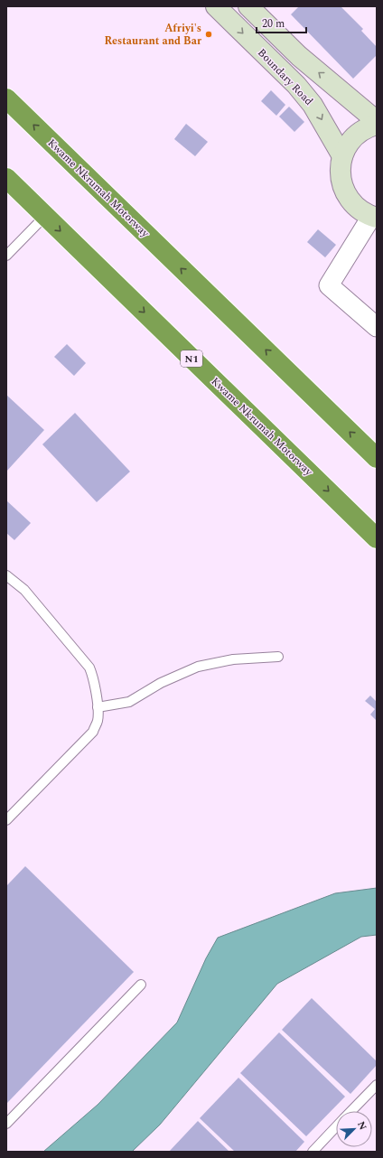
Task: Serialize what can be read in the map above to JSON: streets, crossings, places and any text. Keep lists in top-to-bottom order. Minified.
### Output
{"streets":{"highway":["Kwame Nkrumah Motorway","N1"],"main road":["Boundary Road"]},"places":["Afriyi's Restaurant and Bar"],"scale_bar":"20 m","north":"top right"}
